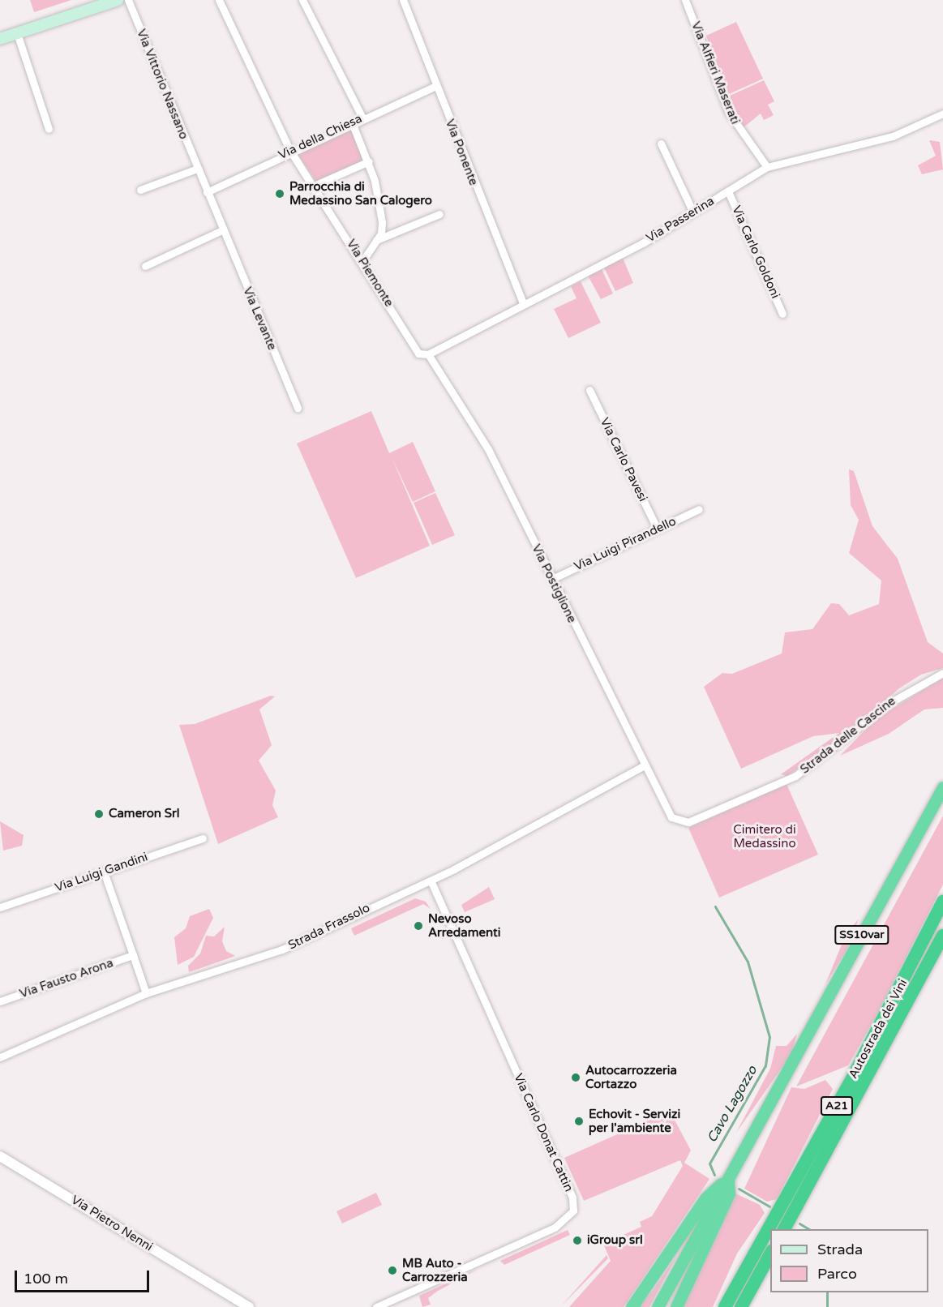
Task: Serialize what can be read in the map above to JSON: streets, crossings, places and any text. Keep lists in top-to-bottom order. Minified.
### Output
{"streets":{"highway":["SS10var","Autostrada dei Vini","A21"],"street":["Via Alfieri Maserati","Via Vittorio Nassano","Via della Chiesa","Via Ponente","Via Passerina","Via Carlo Goldoni","Via Piemonte","Via Levante","Via Carlo Pavesi","Via Luigi Pirandello","Via Postiglione","Strada delle Cascine","Via Luigi Gandini","Strada Frassolo","Via Fausto Arona","Via Carlo Donat Cattin","Via Pietro Nenni"]},"crossings":[["Via Alfieri Maserati","Via Passerina"],["Via Vittorio Nassano","Via della Chiesa"],["Via Vittorio Nassano","Via Levante"],["Via della Chiesa","Via Ponente"],["Via della Chiesa","Via Piemonte"],["Via Ponente","Via Passerina"],["Via Passerina","Via Carlo Goldoni"],["Via Passerina","Via Piemonte"],["Via Passerina","Via Postiglione"],["Via Piemonte","Via Postiglione"],["Via Carlo Pavesi","Via Luigi Pirandello"],["Via Luigi Pirandello","Via Postiglione"],["Via Postiglione","Strada delle Cascine"],["Via Postiglione","Strada Frassolo"],["Strada Frassolo","Via Carlo Donat Cattin"]],"water":["Cavo Lagozzo"],"parks":["Cimitero di Medassino"],"places":["Parrocchia di Medassino San Calogero","Cameron Srl","Nevoso Arredamenti","Autocarrozzeria Cortazzo","Echovit - Servizi per l'ambiente","iGroup srl","MB Auto - Carrozzeria"],"legend":["Strada","Parco"],"scale_bar":"100 m"}
